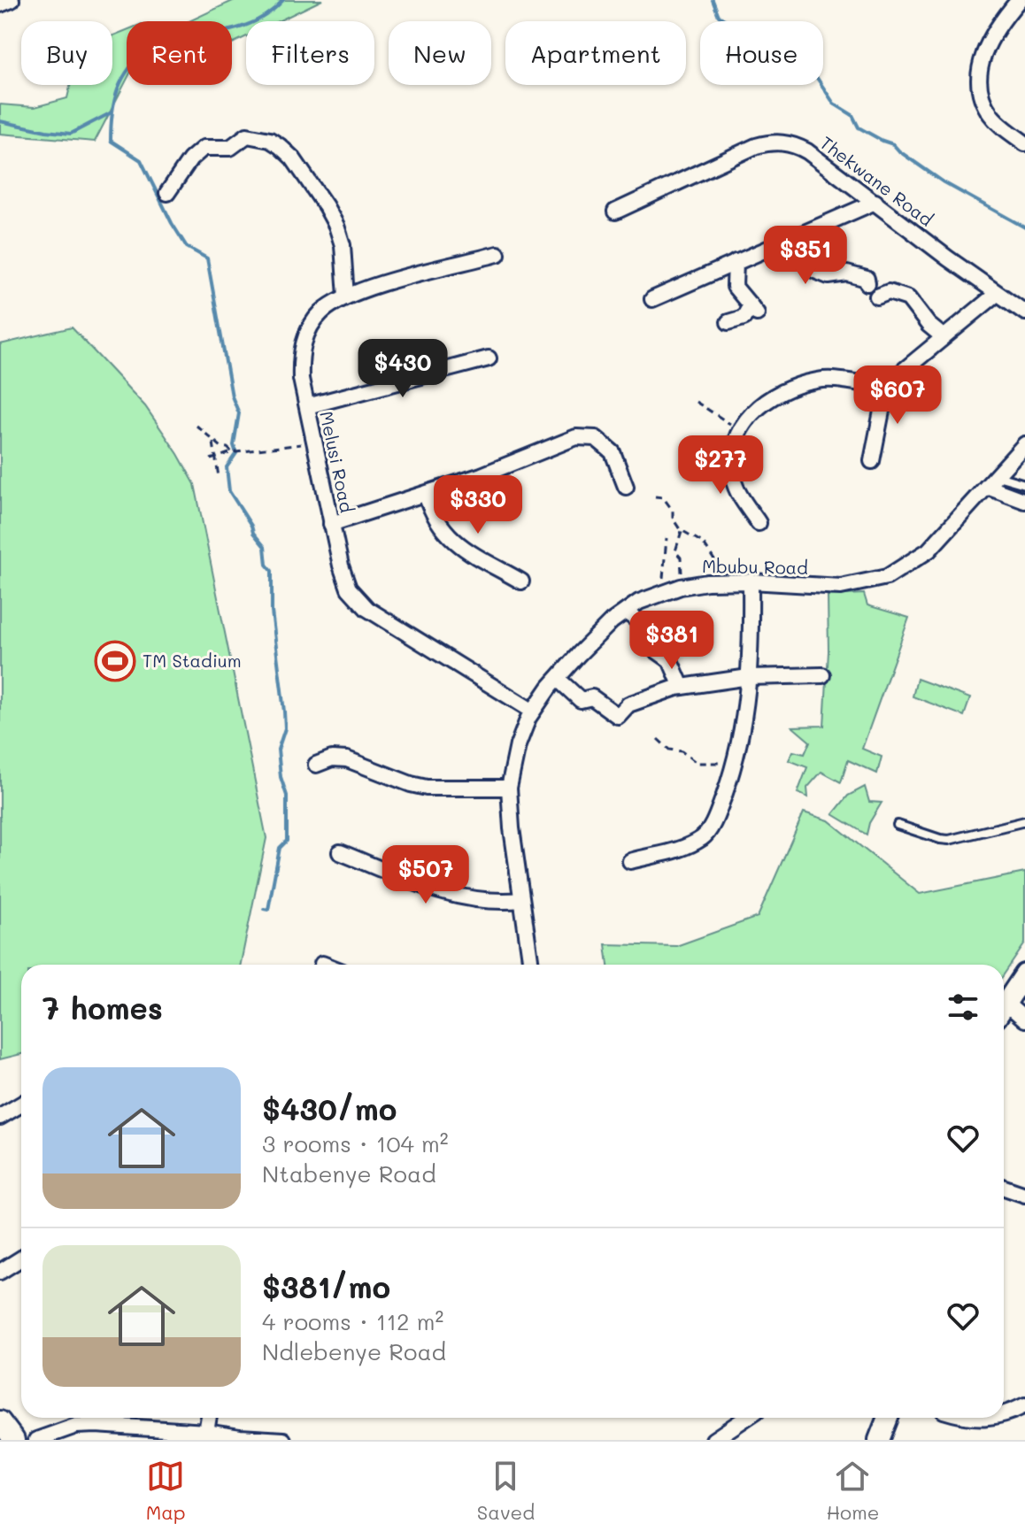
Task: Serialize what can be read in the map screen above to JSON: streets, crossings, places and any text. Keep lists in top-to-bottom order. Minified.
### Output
{"streets":{"street":["Thekwane Road","Melusi Road","Mbubu Road"]},"crossings":[["Melusi Road","Mbubu Road"]],"places":{"sports":["TM Stadium"]},"page":{"chip":["Buy","Rent","Filters","New","Apartment","House"],"price":["$351","$430","$607","$277","$330","$381","$507"],"heading":"7 homes","list":[{"name":"$430/mo","note":"3 rooms · 104 m² · Ntabenye Road"},{"name":"$381/mo","note":"4 rooms · 112 m² · Ndlebenye Road"}],"tabs":["Map","Saved","Home"]}}
